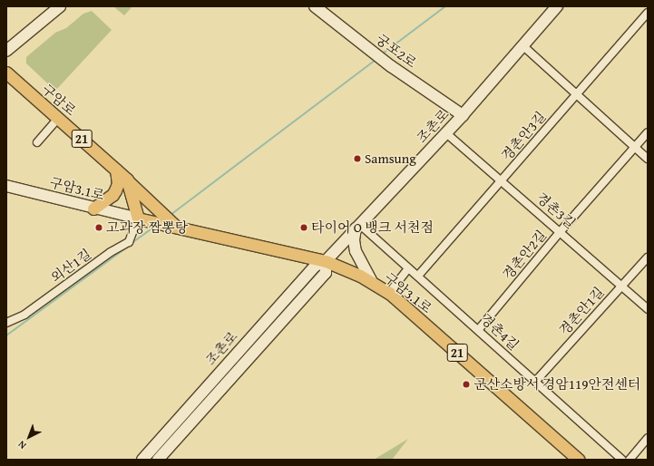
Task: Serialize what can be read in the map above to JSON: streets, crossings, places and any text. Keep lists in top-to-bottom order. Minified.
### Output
{"streets":{"main road":["구암로","21","구암3.1로"],"street":["궁포2로","조촌로","경촌안3길","경촌3길","경촌안2길","외산1길","경촌안1길","경촌4길"]},"crossings":[["궁포2로","조촌로"],["구암로","21"],["구암로","구암3.1로"],["조촌로","구암3.1로"],["조촌로","경촌3길"],["조촌로","경촌4길"],["경촌안3길","경촌3길"],["경촌안3길","경촌4길"],["21","구암3.1로"],["21","외산1길"],["구암3.1로","외산1길"],["경촌3길","경촌안2길"],["경촌3길","경촌안1길"],["경촌안2길","경촌4길"],["경촌안1길","경촌4길"]],"places":["Samsung","고과장 짬뽕탕","타이어 O 뱅크 서천점","군산소방서 경암119안전센터"],"north":"bottom left"}
